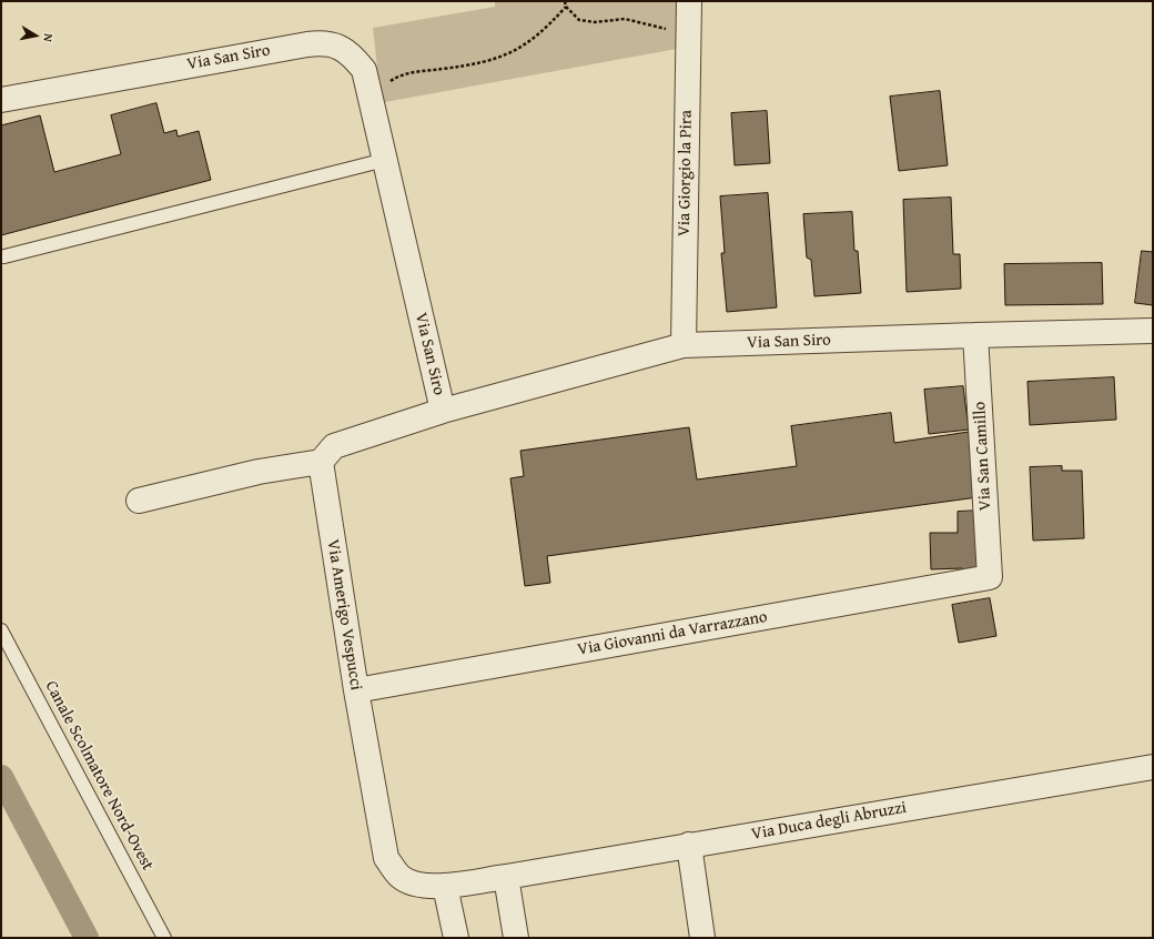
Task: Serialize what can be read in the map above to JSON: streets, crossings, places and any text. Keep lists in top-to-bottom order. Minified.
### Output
{"streets":{"street":["Via San Siro","Via Giorgio la Pira","Via San Camillo","Via Amerigo Vespucci","Via Giovanni da Varrazzano","Via Duca degli Abruzzi"],"lane":["Canale Scolmatore Nord-Ovest"]},"crossings":[["Via San Siro","Via Giorgio la Pira"],["Via San Siro","Via San Camillo"],["Via San Camillo","Via Giovanni da Varrazzano"],["Via Amerigo Vespucci","Via Giovanni da Varrazzano"],["Via Amerigo Vespucci","Via Duca degli Abruzzi"]],"north":"right"}
